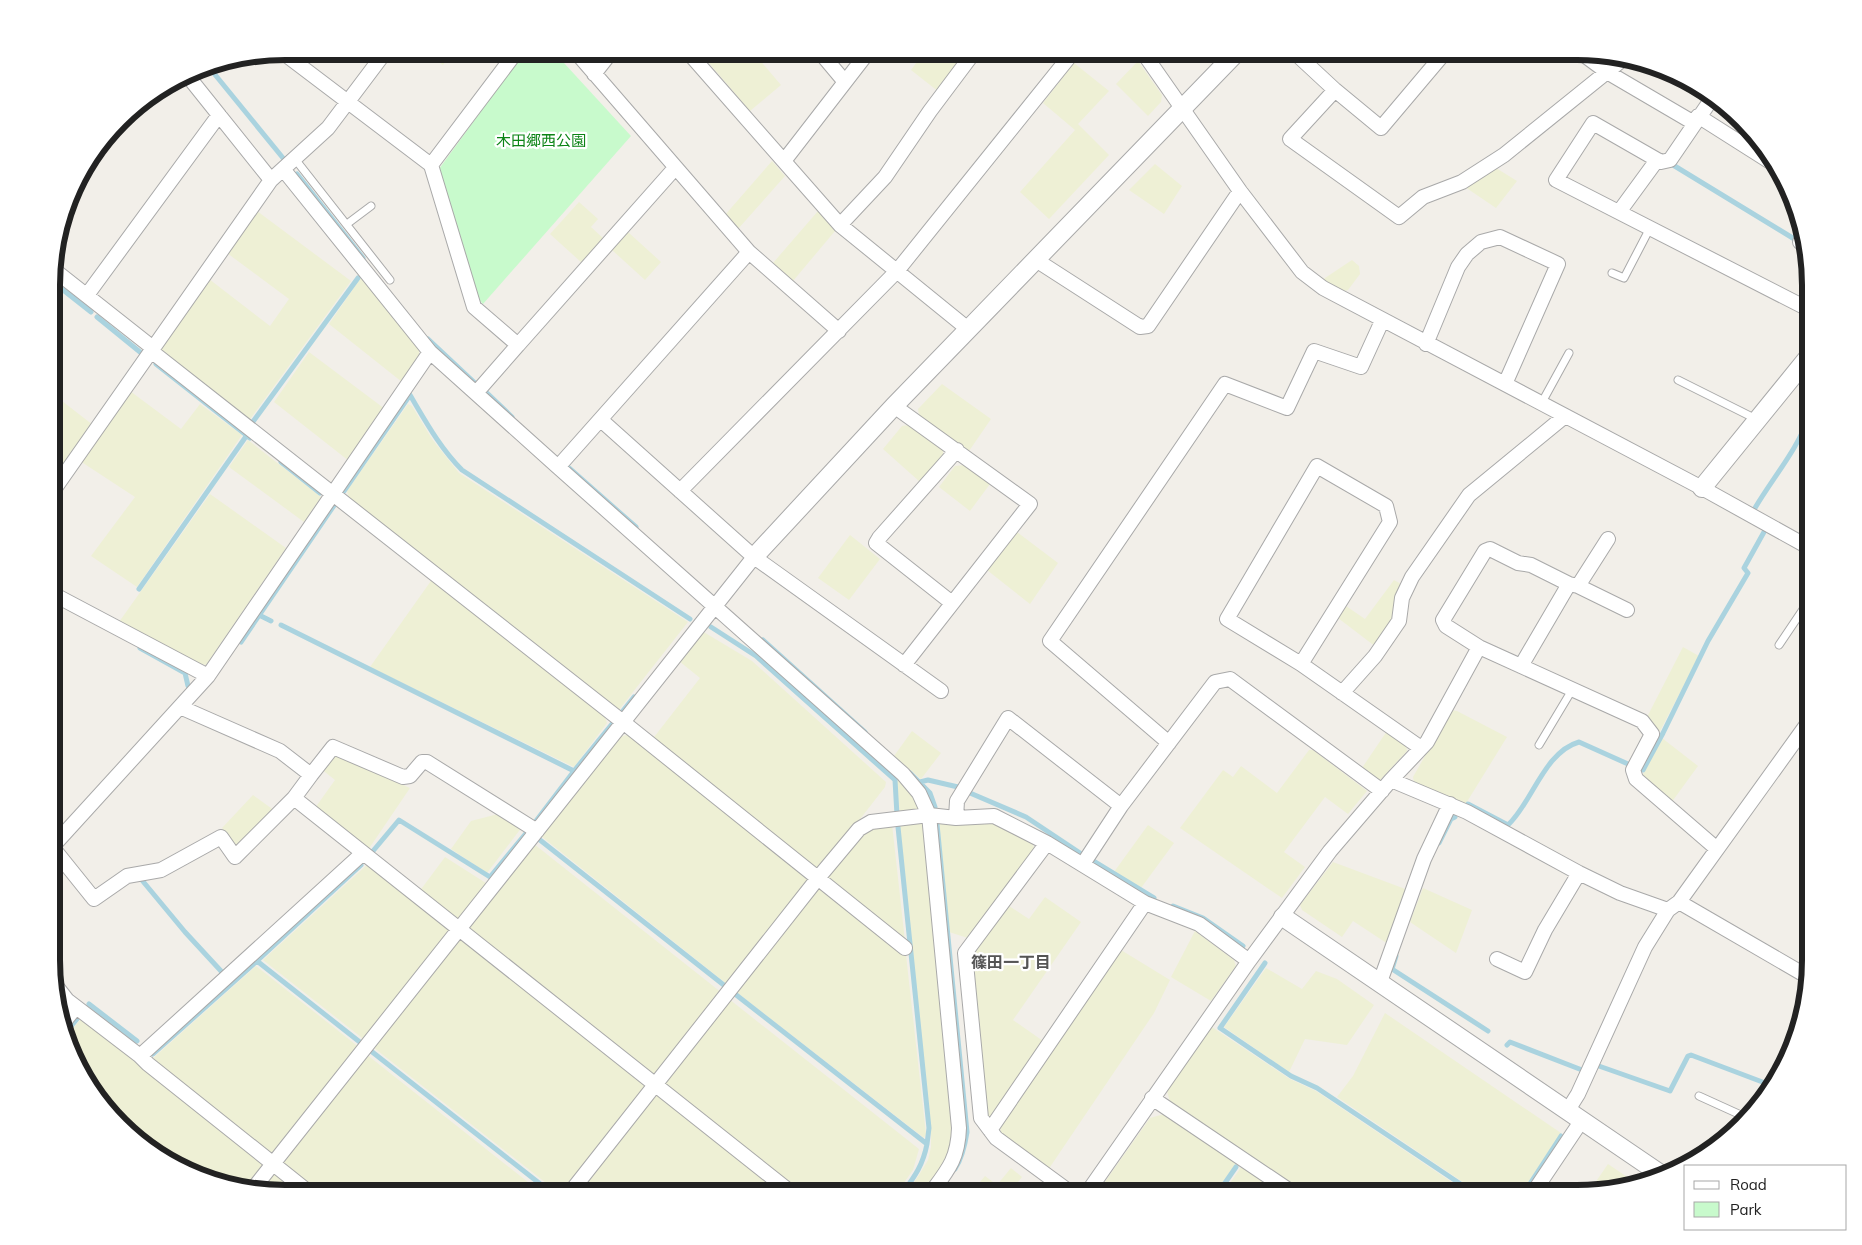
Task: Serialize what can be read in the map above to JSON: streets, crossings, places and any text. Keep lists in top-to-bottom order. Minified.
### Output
{"districts":["篠田一丁目"],"parks":["木田郷西公園"],"legend":["Road","Park"]}
